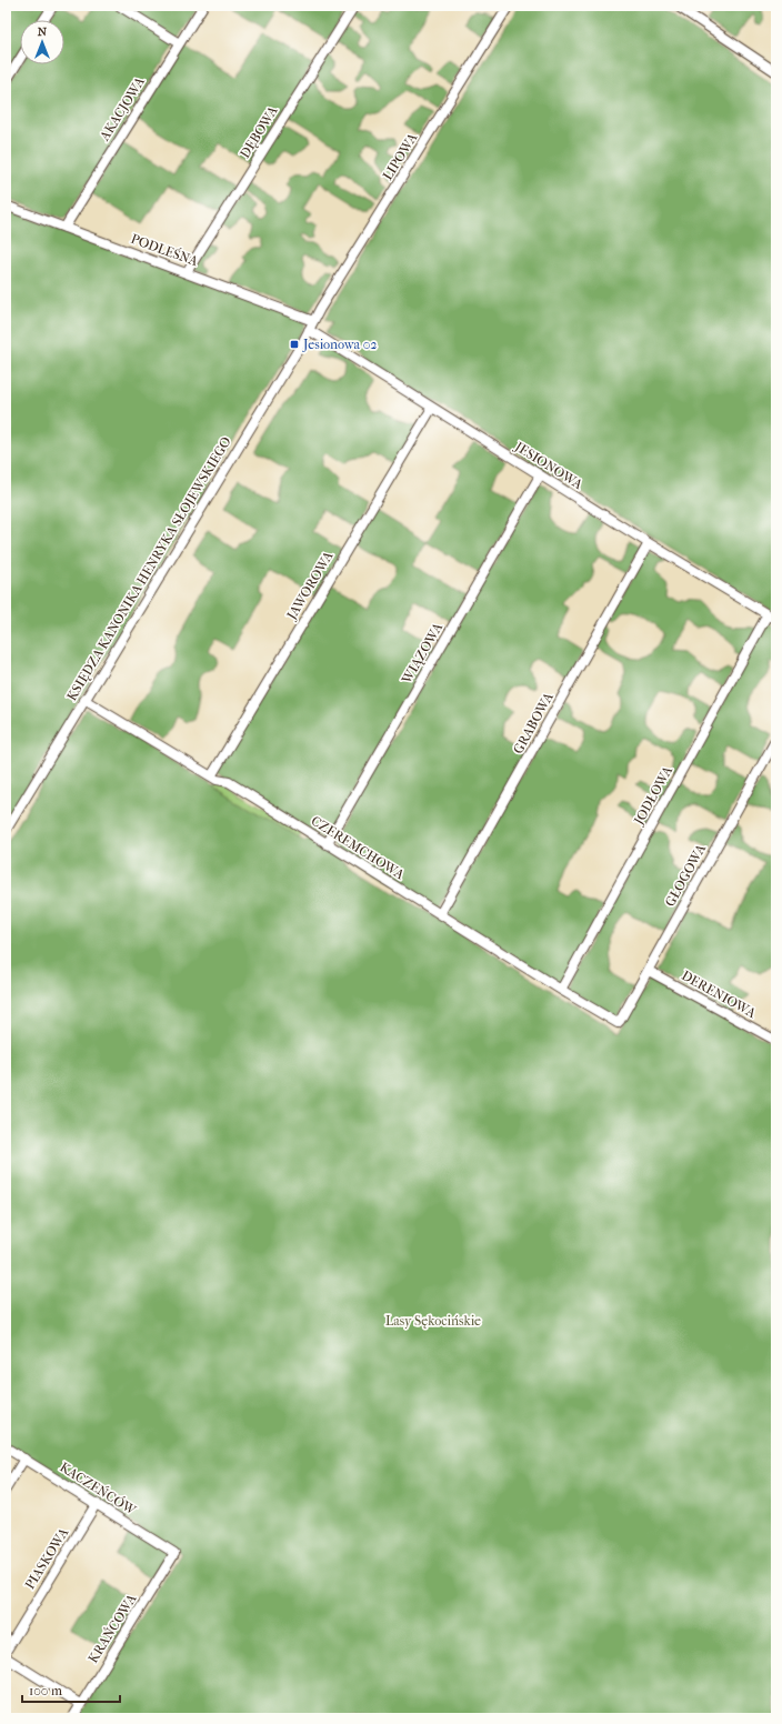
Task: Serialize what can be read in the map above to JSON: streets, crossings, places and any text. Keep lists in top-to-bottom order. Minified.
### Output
{"streets":{"street":["AKACJOWA","DĘBOWA","LIPOWA","PODLEŚNA","JESIONOWA","KSIĘDZA KANONIKA HENRYKA SŁOJEWSKIEGO","JAWOROWA","WIĄZOWA","GRABOWA","JODŁOWA","CZEREMCHOWA","GŁOGOWA","DERENIOWA","KACZEŃCÓW","PIASKOWA","KRAŃCOWA"]},"crossings":[["AKACJOWA","PODLEŚNA"],["DĘBOWA","PODLEŚNA"],["LIPOWA","PODLEŚNA"],["LIPOWA","JESIONOWA"],["LIPOWA","KSIĘDZA KANONIKA HENRYKA SŁOJEWSKIEGO"],["PODLEŚNA","JESIONOWA"],["PODLEŚNA","KSIĘDZA KANONIKA HENRYKA SŁOJEWSKIEGO"],["JESIONOWA","KSIĘDZA KANONIKA HENRYKA SŁOJEWSKIEGO"],["JESIONOWA","JAWOROWA"],["JESIONOWA","WIĄZOWA"],["JESIONOWA","GRABOWA"],["JESIONOWA","JODŁOWA"],["KSIĘDZA KANONIKA HENRYKA SŁOJEWSKIEGO","CZEREMCHOWA"],["JAWOROWA","CZEREMCHOWA"],["WIĄZOWA","CZEREMCHOWA"],["GRABOWA","CZEREMCHOWA"],["JODŁOWA","CZEREMCHOWA"],["CZEREMCHOWA","GŁOGOWA"],["GŁOGOWA","DERENIOWA"],["KACZEŃCÓW","PIASKOWA"],["KACZEŃCÓW","KRAŃCOWA"]],"parks":["Lasy Sękocińskie"],"places":{"transit":["Jesionowa 02"]},"scale_bar":"100 m","north":"top"}
